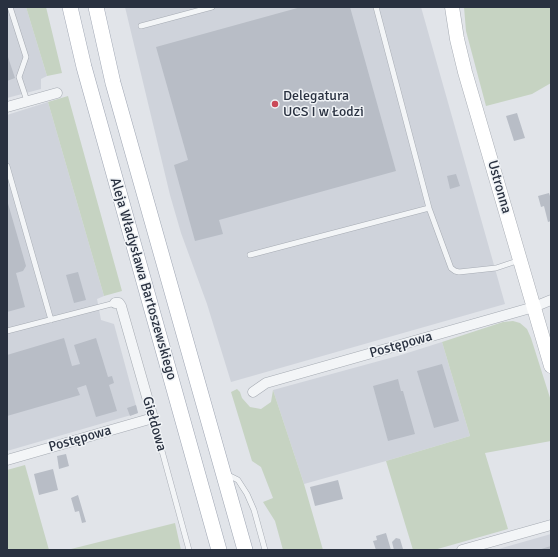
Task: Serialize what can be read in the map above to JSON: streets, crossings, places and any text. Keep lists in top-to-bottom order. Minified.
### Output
{"streets":{"main road":["Aleja Władysława Bartoszewskiego"],"street":["Ustronna","Postępowa","Giełdowa"]},"crossings":[["Ustronna","Postępowa"],["Postępowa","Giełdowa"]],"places":["Delegatura UCS I w Łodzi"]}
